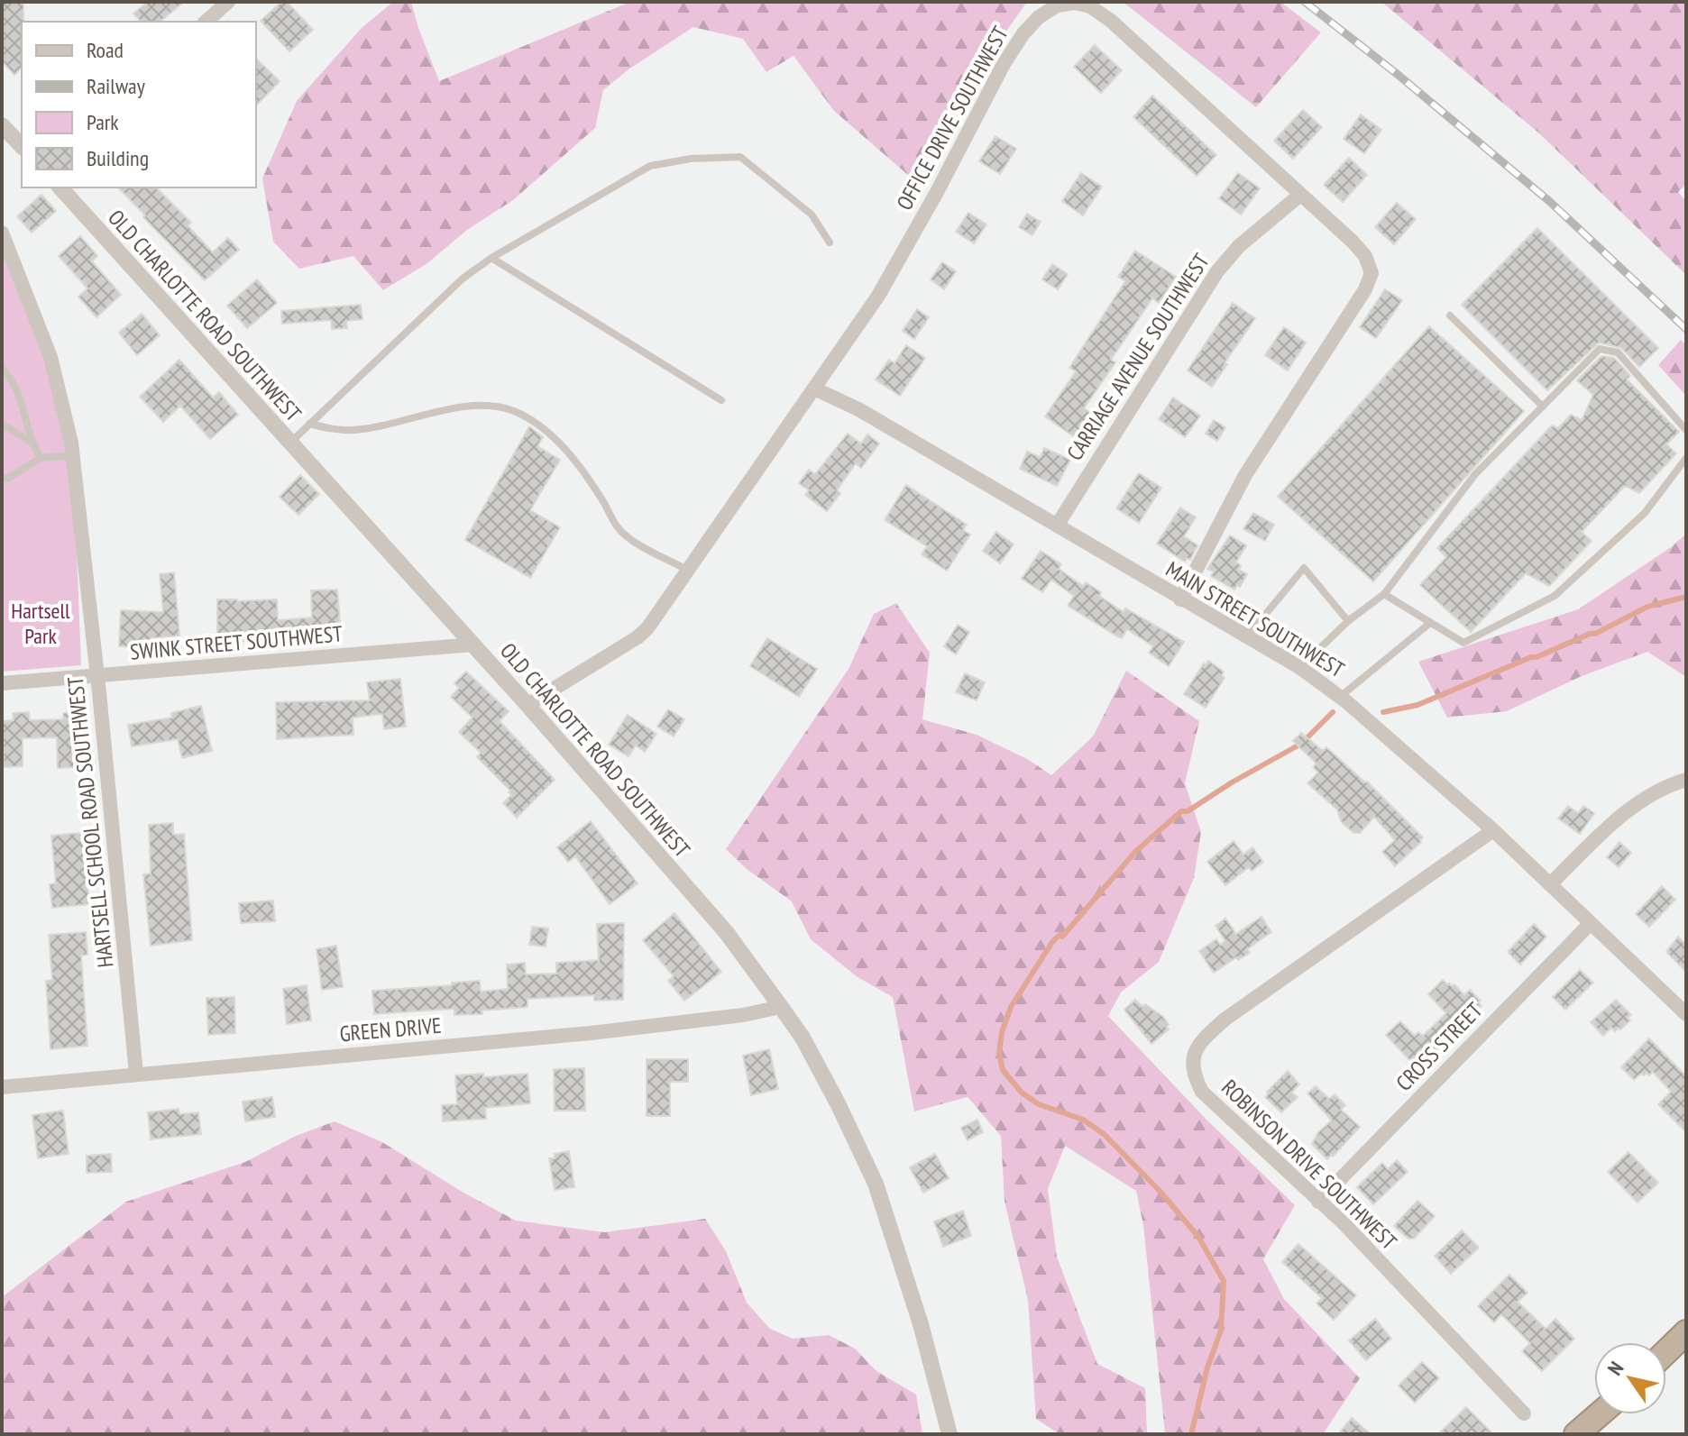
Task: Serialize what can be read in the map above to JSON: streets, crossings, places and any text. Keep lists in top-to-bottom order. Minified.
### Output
{"streets":{"street":["OFFICE DRIVE SOUTHWEST","OLD CHARLOTTE ROAD SOUTHWEST","CARRIAGE AVENUE SOUTHWEST","MAIN STREET SOUTHWEST","SWINK STREET SOUTHWEST","HARTSELL SCHOOL ROAD SOUTHWEST","GREEN DRIVE","CROSS STREET","ROBINSON DRIVE SOUTHWEST"]},"crossings":[["OFFICE DRIVE SOUTHWEST","OLD CHARLOTTE ROAD SOUTHWEST"],["OFFICE DRIVE SOUTHWEST","CARRIAGE AVENUE SOUTHWEST"],["OFFICE DRIVE SOUTHWEST","MAIN STREET SOUTHWEST"],["OLD CHARLOTTE ROAD SOUTHWEST","SWINK STREET SOUTHWEST"],["OLD CHARLOTTE ROAD SOUTHWEST","GREEN DRIVE"],["CARRIAGE AVENUE SOUTHWEST","MAIN STREET SOUTHWEST"],["MAIN STREET SOUTHWEST","CROSS STREET"],["MAIN STREET SOUTHWEST","ROBINSON DRIVE SOUTHWEST"],["SWINK STREET SOUTHWEST","HARTSELL SCHOOL ROAD SOUTHWEST"],["HARTSELL SCHOOL ROAD SOUTHWEST","GREEN DRIVE"],["CROSS STREET","ROBINSON DRIVE SOUTHWEST"]],"parks":["Hartsell Park"],"legend":["Road","Railway","Park","Building"],"north":"top left"}
